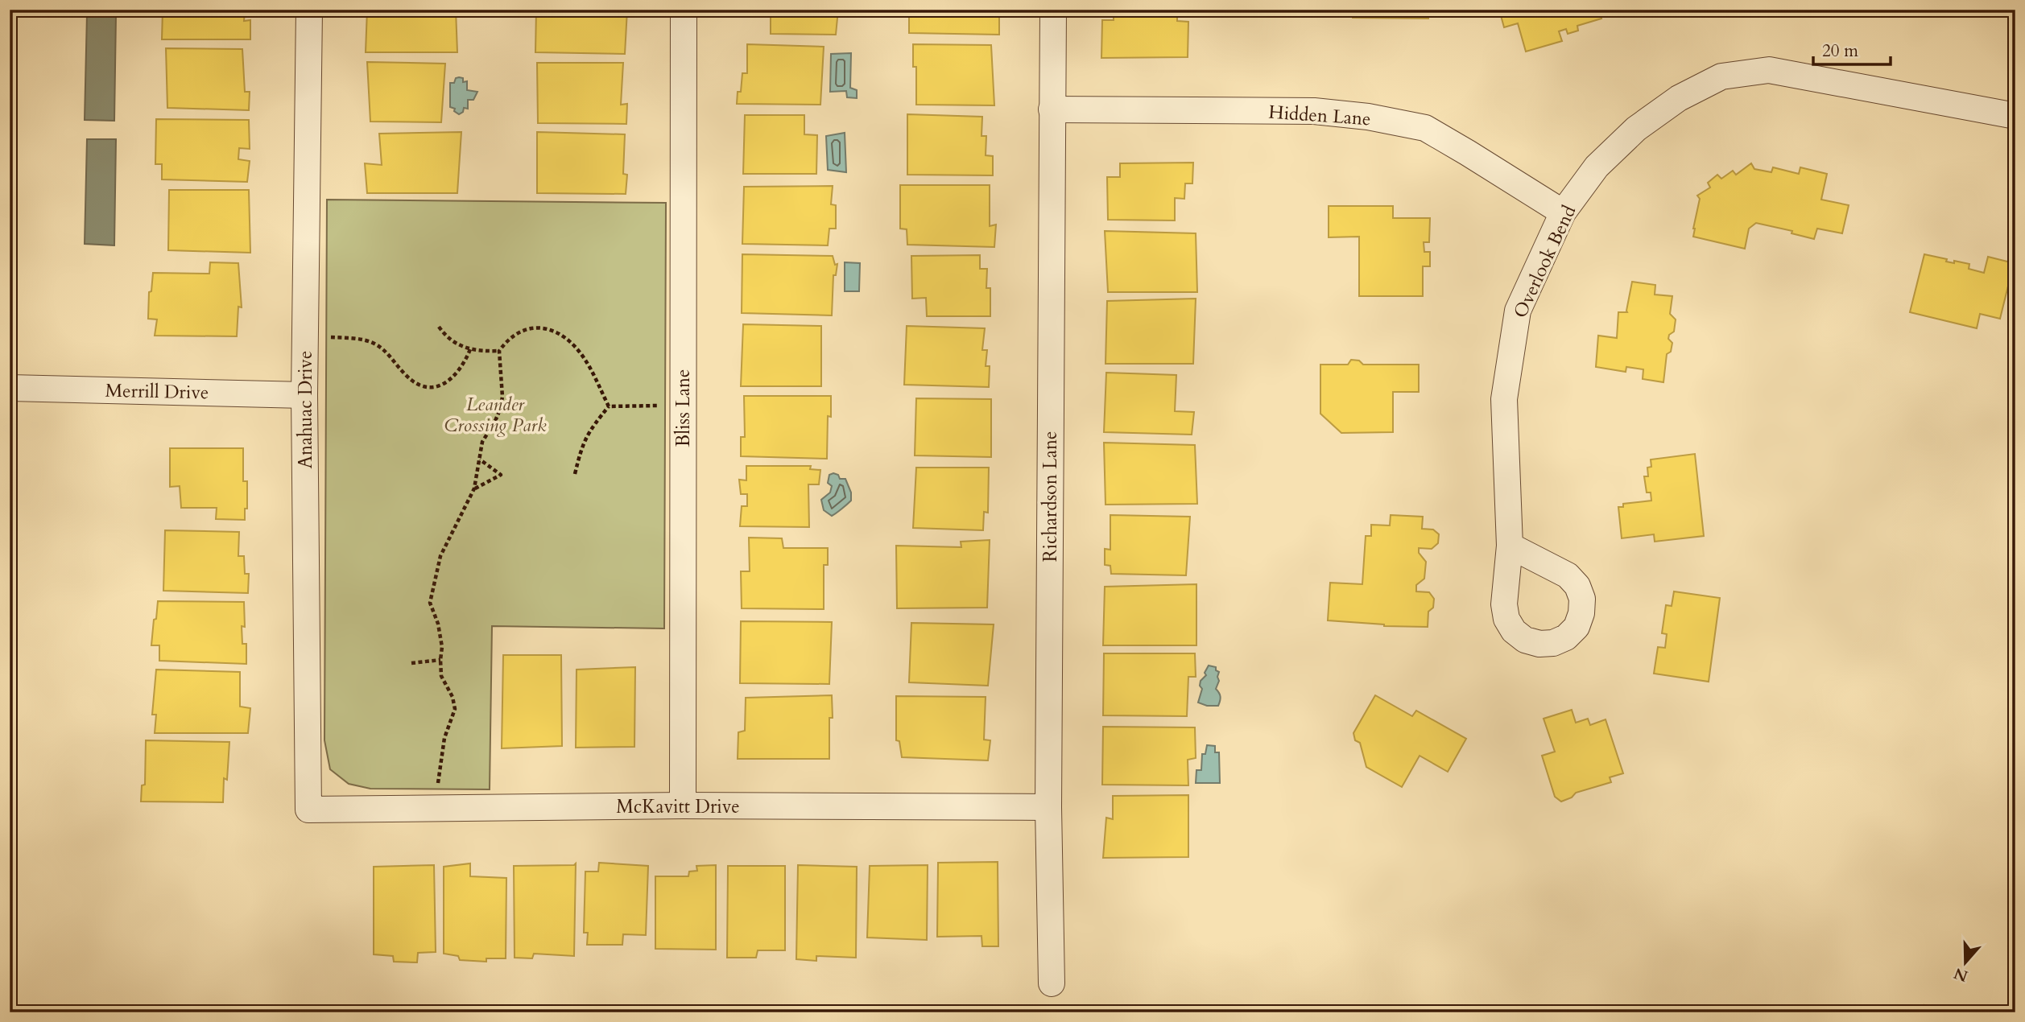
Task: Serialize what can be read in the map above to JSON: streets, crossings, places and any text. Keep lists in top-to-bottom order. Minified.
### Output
{"streets":{"street":["Hidden Lane","Overlook Bend","Merrill Drive","Bliss Lane","Anahuac Drive","Richardson Lane","McKavitt Drive"]},"crossings":[["Hidden Lane","Overlook Bend"],["Hidden Lane","Richardson Lane"],["Merrill Drive","Anahuac Drive"],["Bliss Lane","McKavitt Drive"],["Anahuac Drive","McKavitt Drive"],["Richardson Lane","McKavitt Drive"]],"parks":["Leander Crossing Park"],"scale_bar":"20 m","north":"bottom"}
